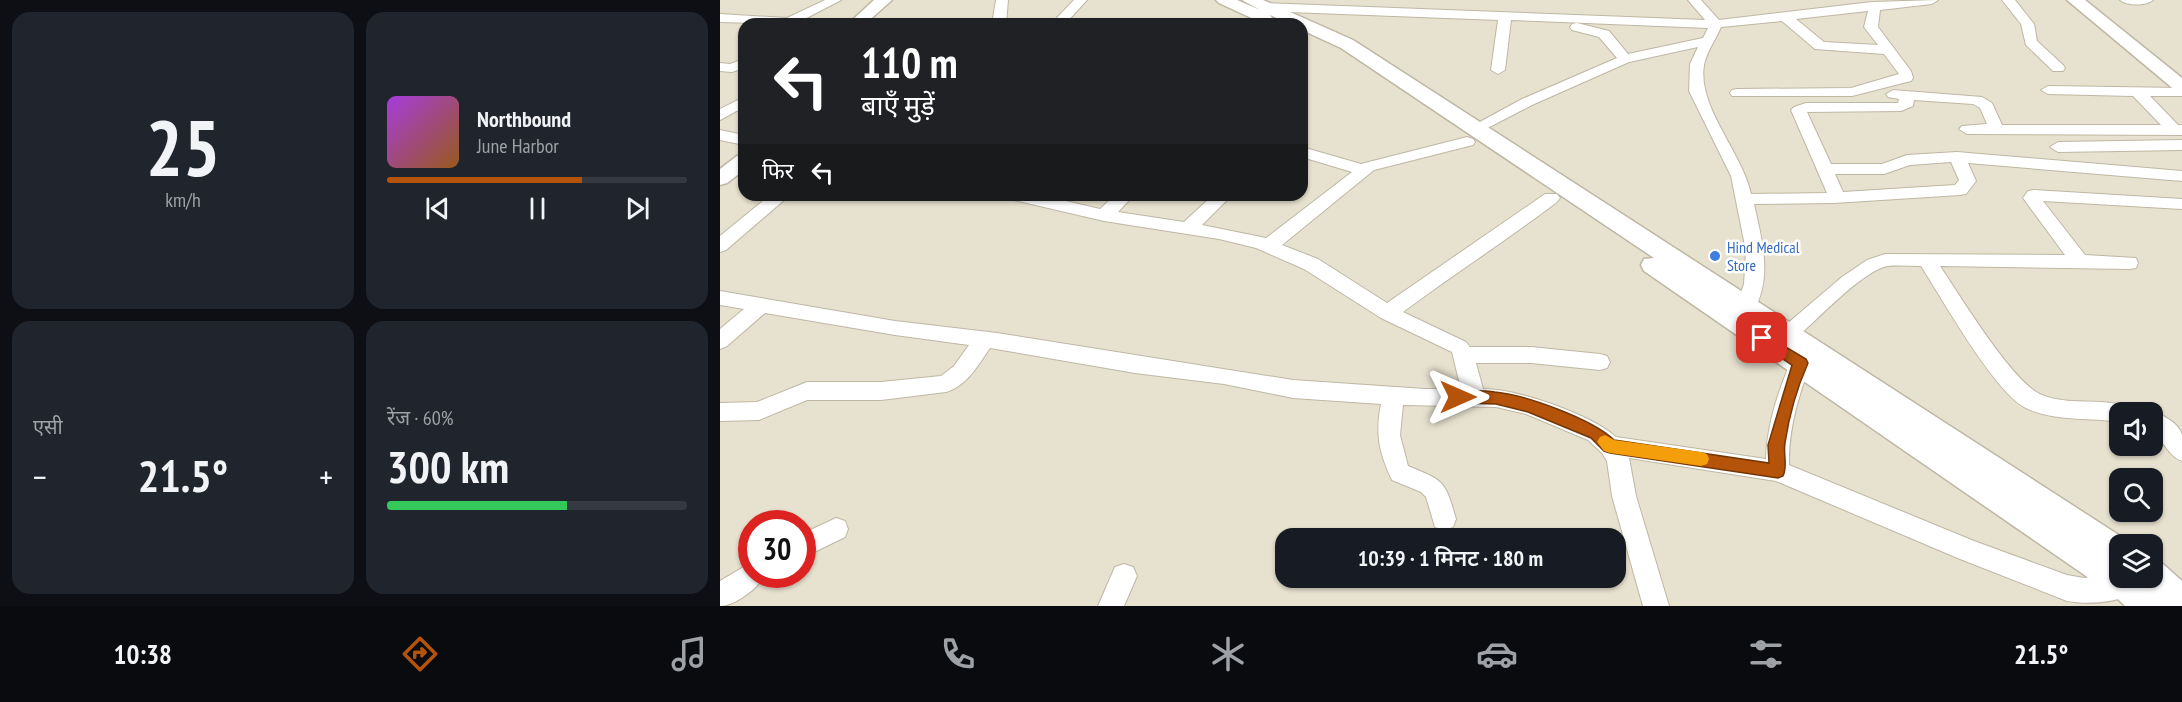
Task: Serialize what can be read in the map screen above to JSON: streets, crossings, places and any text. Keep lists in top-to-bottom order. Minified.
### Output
{"places":["Hind Medical Store"],"page":{"tile":[["25","km/h"],"एसी",["रेंज · 60%","300 km"]],"turn":["110 m","बाएँ मुड़ें"],"song":["Northbound","June Harbor"],"then":"फिर","heat":["−","21.5°","+"],"limit":"30","trip":"10:39 · 1 मिनट · 180 m","tabs":["10:38","21.5°"]}}
